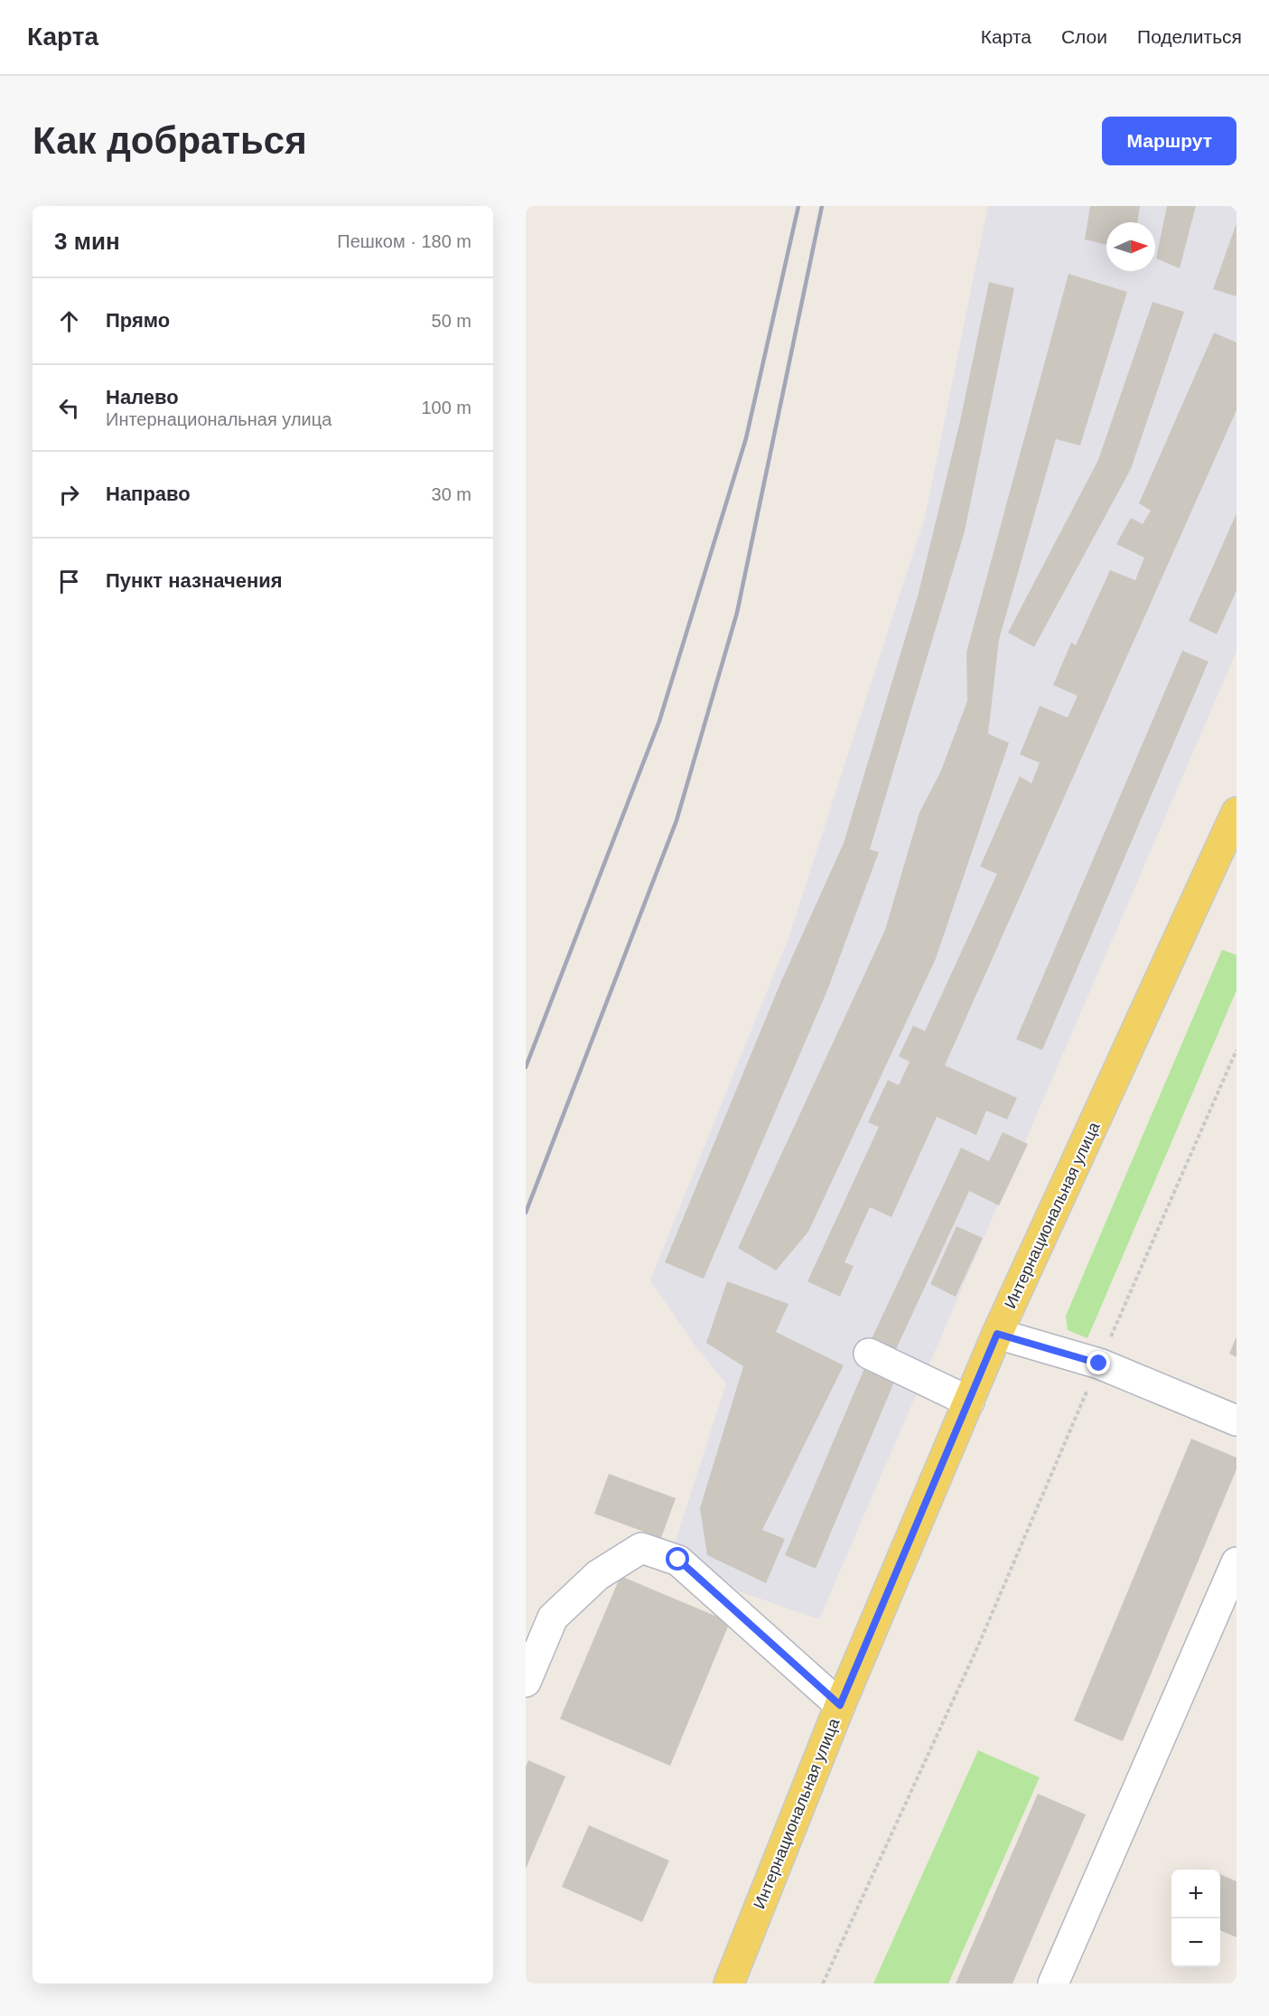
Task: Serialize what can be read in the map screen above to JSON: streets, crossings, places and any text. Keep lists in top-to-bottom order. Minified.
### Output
{"streets":{"main road":["Интернациональная улица"]},"north":"right","page":{"header":"Карта","nav":["Карта","Слои","Поделиться"],"buttons":"Маршрут","title":"Как добраться","heading":["3 мин","Пешком · 180 m"],"list":[["Прямо","50 m"],["Налево","Интернациональная улица","100 m"],["Направо","30 m"],"Пункт назначения"],"map_buttons":["+","−"]}}
